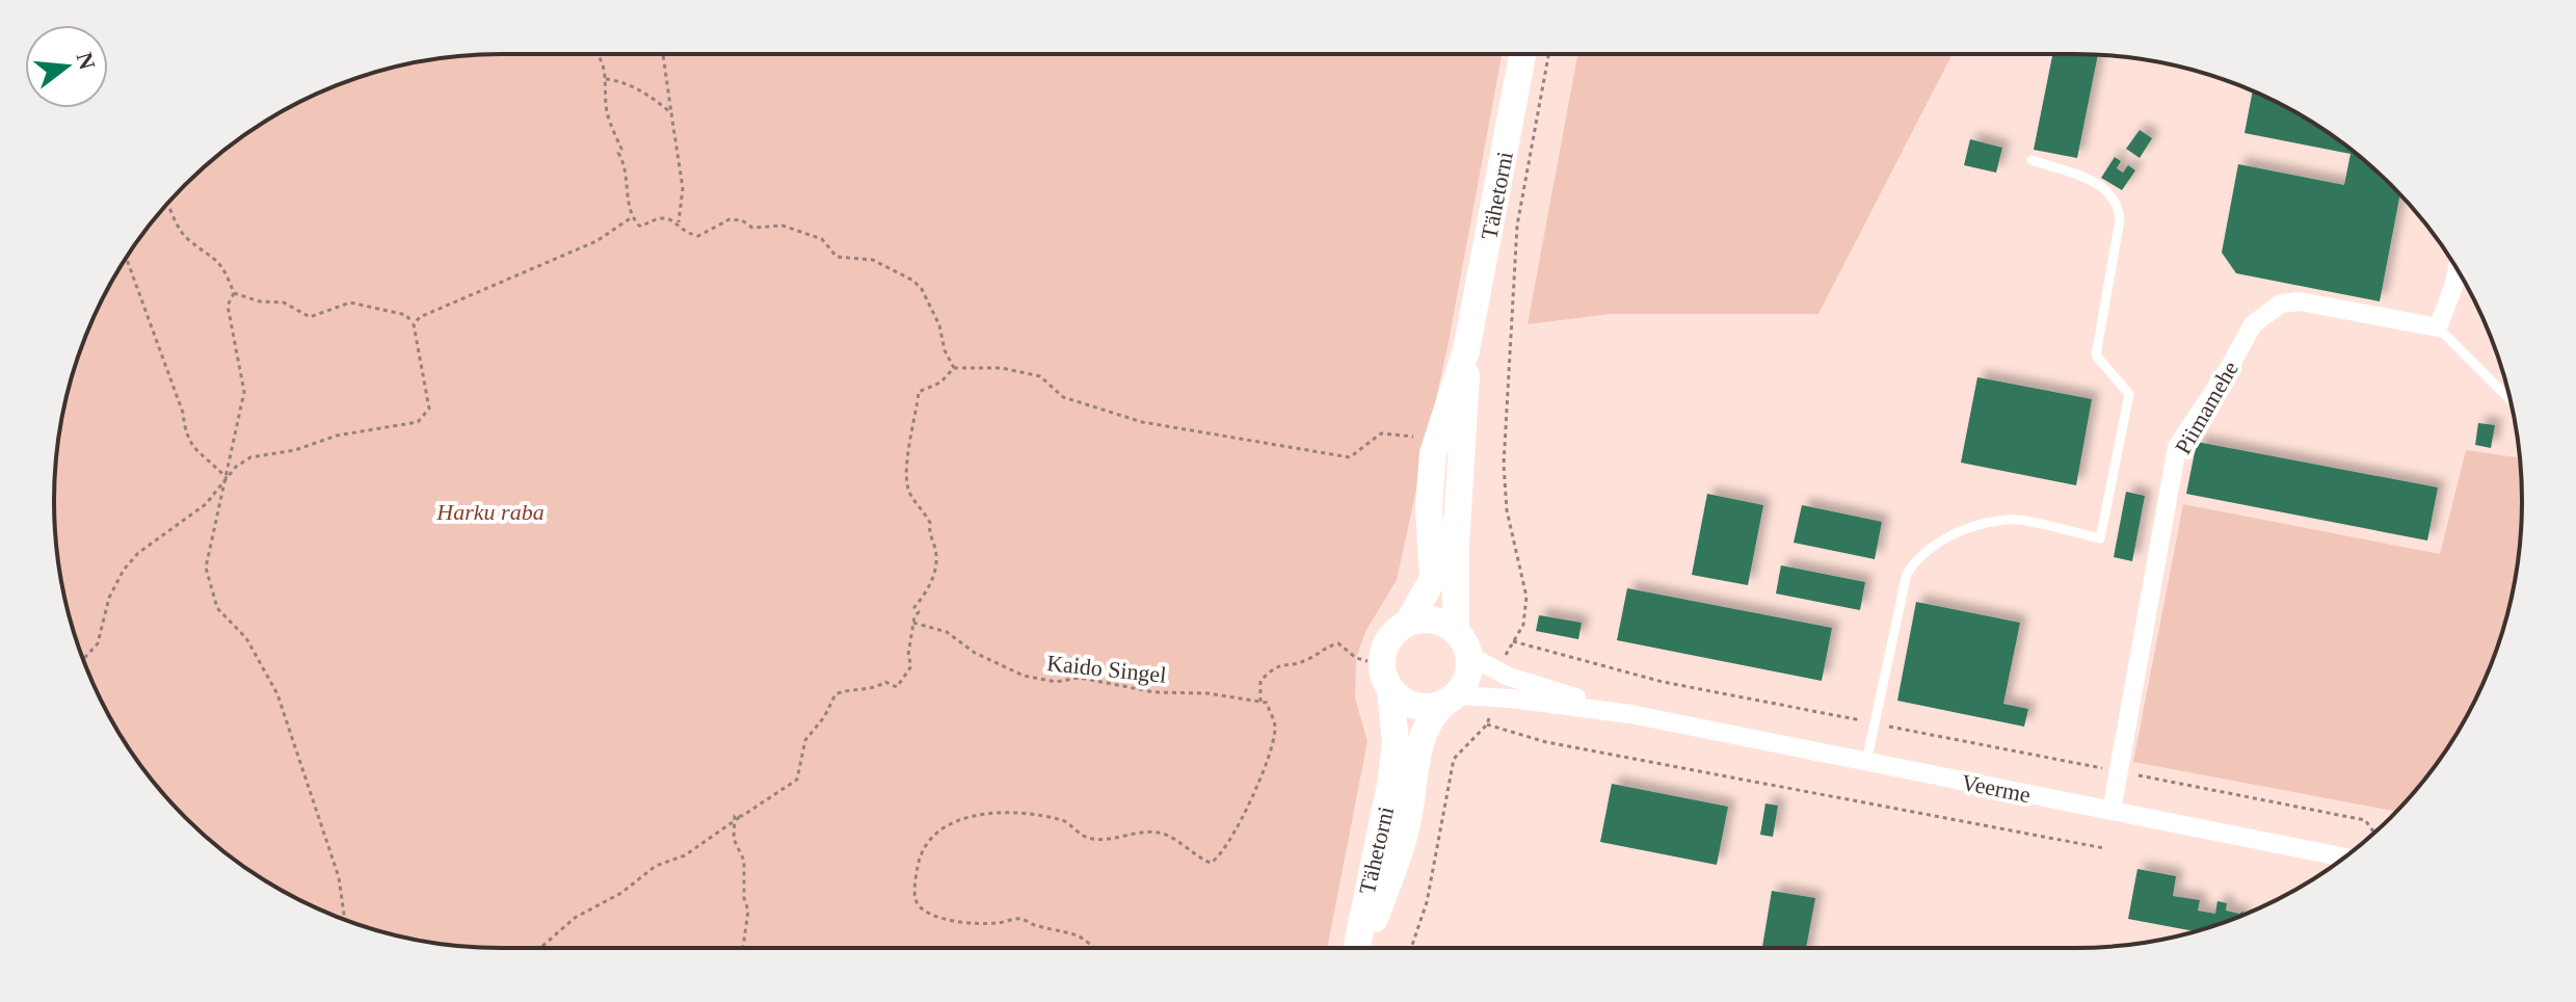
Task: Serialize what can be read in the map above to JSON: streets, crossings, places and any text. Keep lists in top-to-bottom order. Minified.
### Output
{"streets":{"street":["Tähetorni","Piimamehe","Veerme"],"path":["Kaido Singel"]},"crossings":[["Tähetorni","Veerme"],["Piimamehe","Veerme"]],"parks":["Harku raba"],"north":"right"}
